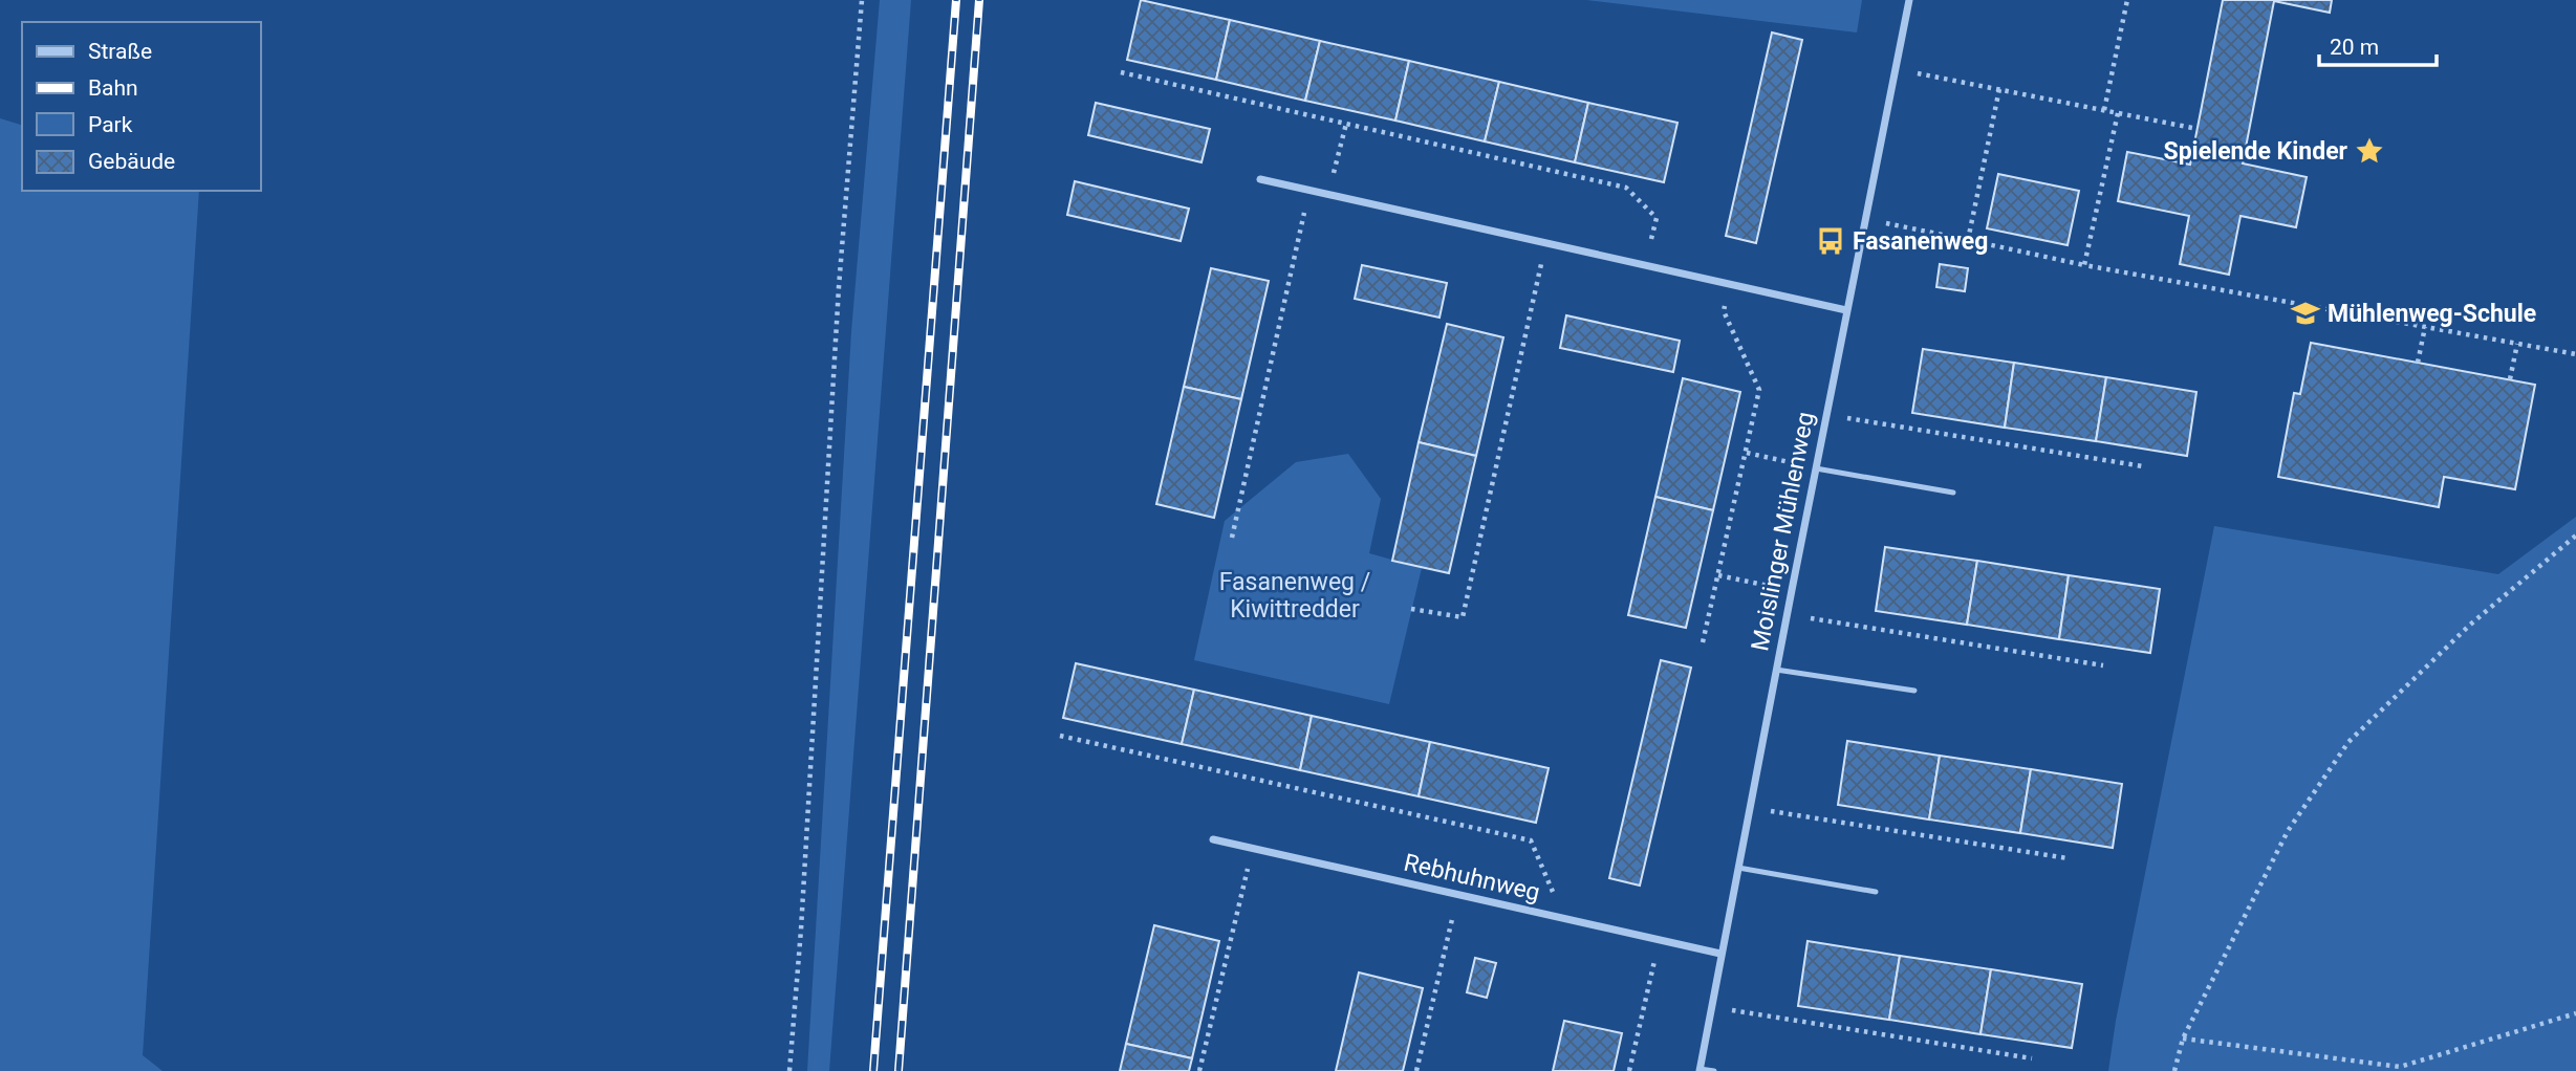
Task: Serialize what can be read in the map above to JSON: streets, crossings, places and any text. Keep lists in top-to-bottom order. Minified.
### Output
{"streets":{"street":["Moislinger Mühlenweg","Rebhuhnweg"]},"crossings":[["Moislinger Mühlenweg","Rebhuhnweg"]],"parks":["Fasanenweg / Kiwittredder"],"places":{"place":["Spielende Kinder"],"bus stop":["Fasanenweg"],"school or university":["Mühlenweg-Schule"]},"legend":["Straße","Bahn","Park","Gebäude"],"scale_bar":"20 m"}
